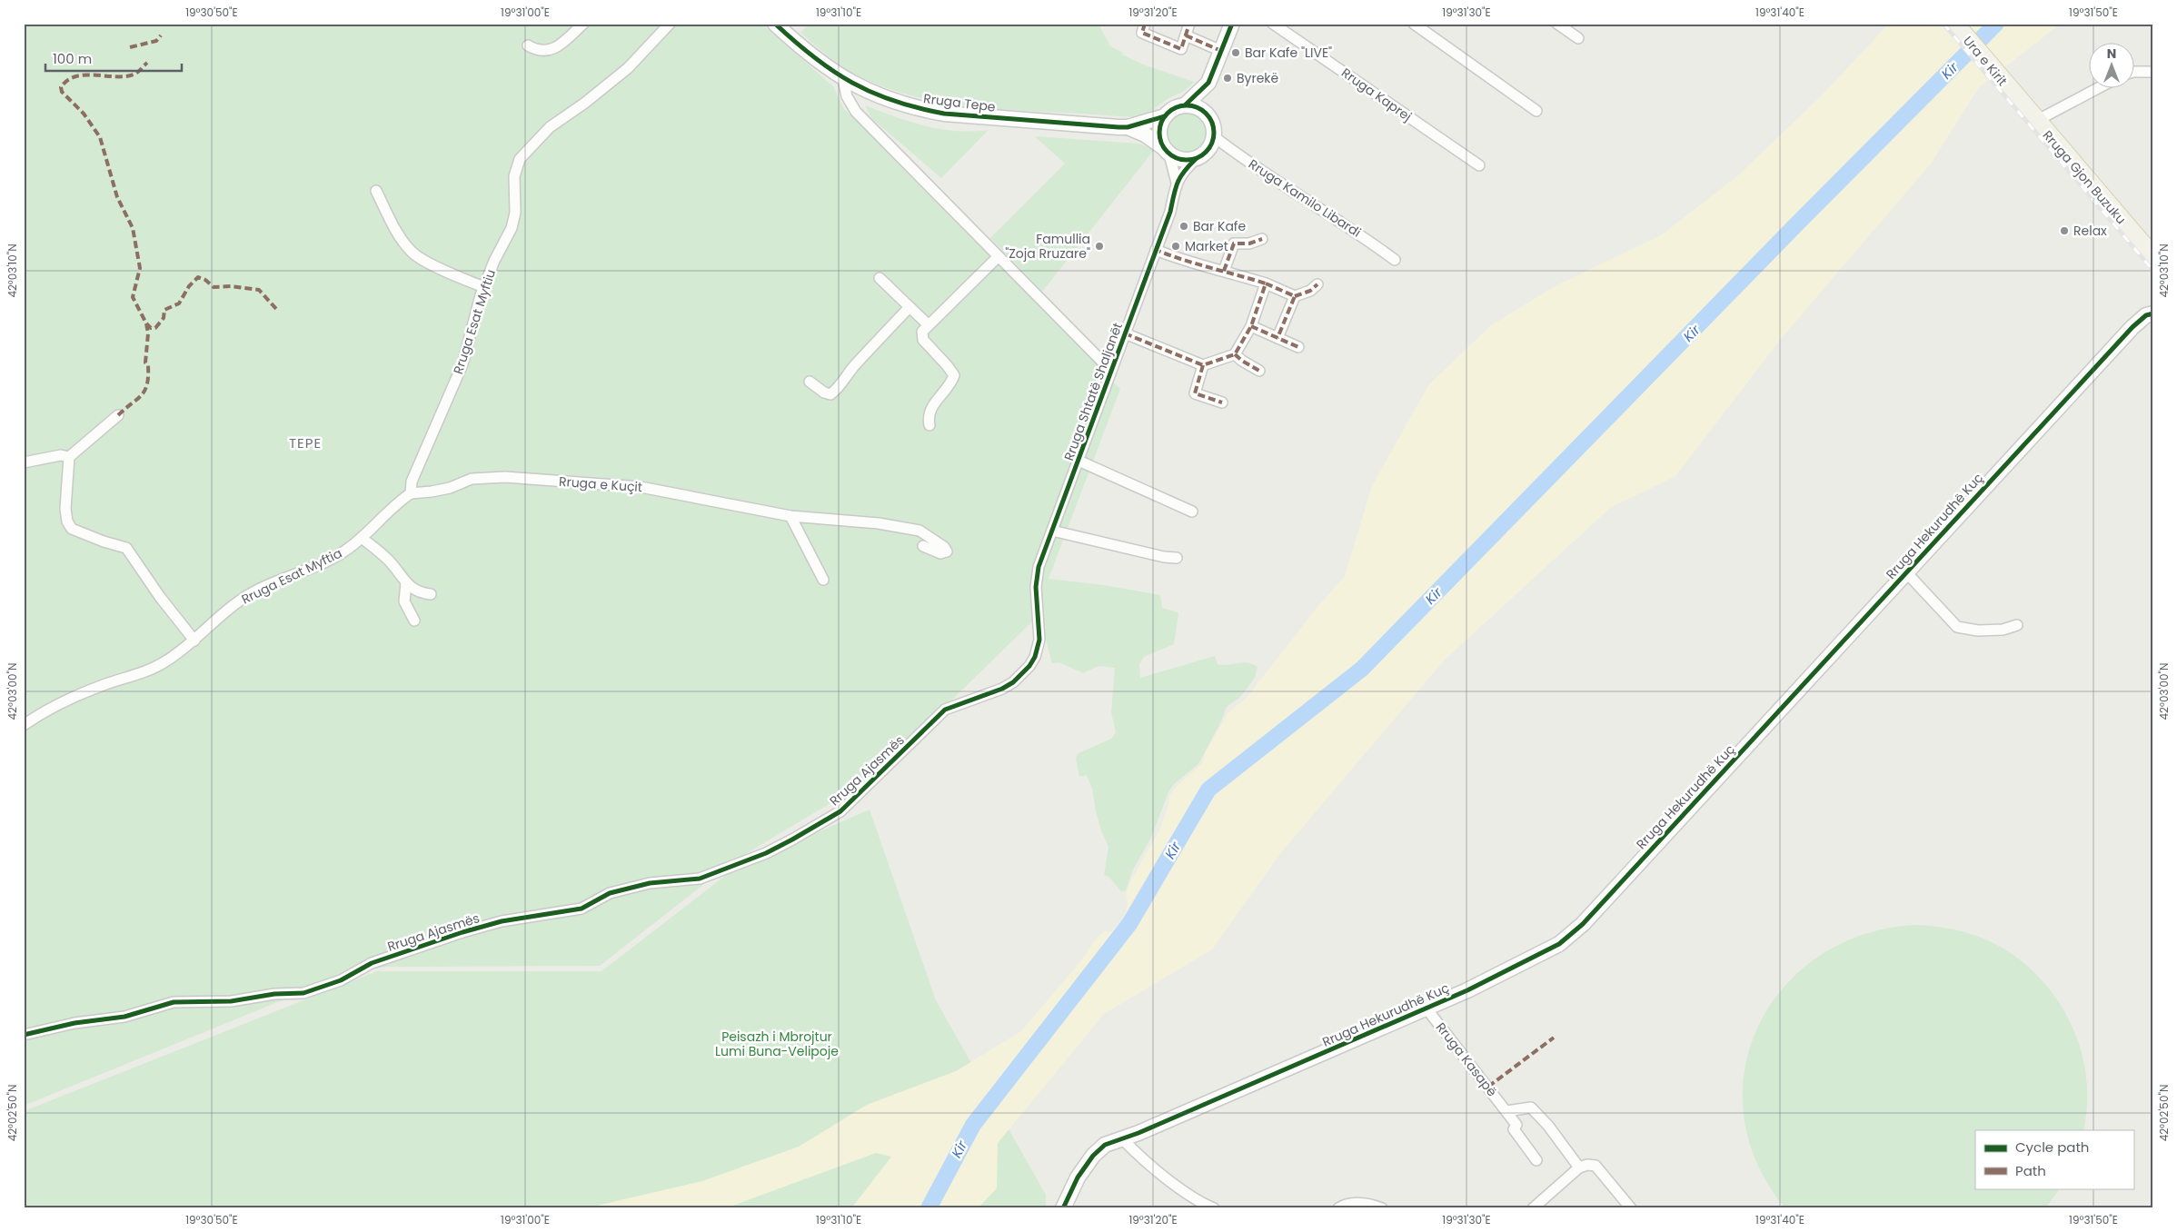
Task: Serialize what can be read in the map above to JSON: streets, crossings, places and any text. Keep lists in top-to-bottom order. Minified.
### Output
{"streets":{"main road":["Ura e Kirit","Rruga Gjon Buzuku"],"street":["Rruga Kaprej","Rruga Tepe","Rruga Kamilo Libardi","Rruga Esat Myftiu","Rruga Shtatë Shaljanët","Rruga e Kuçit","Rruga Hekurudhë Kuç","Rruga Esat Myftia","Rruga Ajasmës","Rruga Kasapë"]},"crossings":[["Ura e Kirit","Rruga Gjon Buzuku"],["Rruga Tepe","Rruga Kamilo Libardi"],["Rruga Tepe","Rruga Shtatë Shaljanët"],["Rruga Kamilo Libardi","Rruga Shtatë Shaljanët"],["Rruga Esat Myftiu","Rruga e Kuçit"],["Rruga Esat Myftiu","Rruga Esat Myftia"],["Rruga Shtatë Shaljanët","Rruga Ajasmës"],["Rruga e Kuçit","Rruga Esat Myftia"],["Rruga Hekurudhë Kuç","Rruga Kasapë"]],"districts":["TEPE"],"water":["Kir"],"parks":["Peisazh i Mbrojtur Lumi Buna-Velipoje"],"places":["Bar Kafe \"LIVE\"","Byrekë","Bar Kafe","Relax","Famullia \"Zoja Rruzare\"","Market"],"legend":["Cycle path","Path"],"scale_bar":"100 m","north":"top","coordinates":["19°30'50\"E","19°31'00\"E","19°31'10\"E","19°31'20\"E","19°31'30\"E","19°31'40\"E","19°31'50\"E","42°03'10\"N","42°03'00\"N","42°02'50\"N"]}
